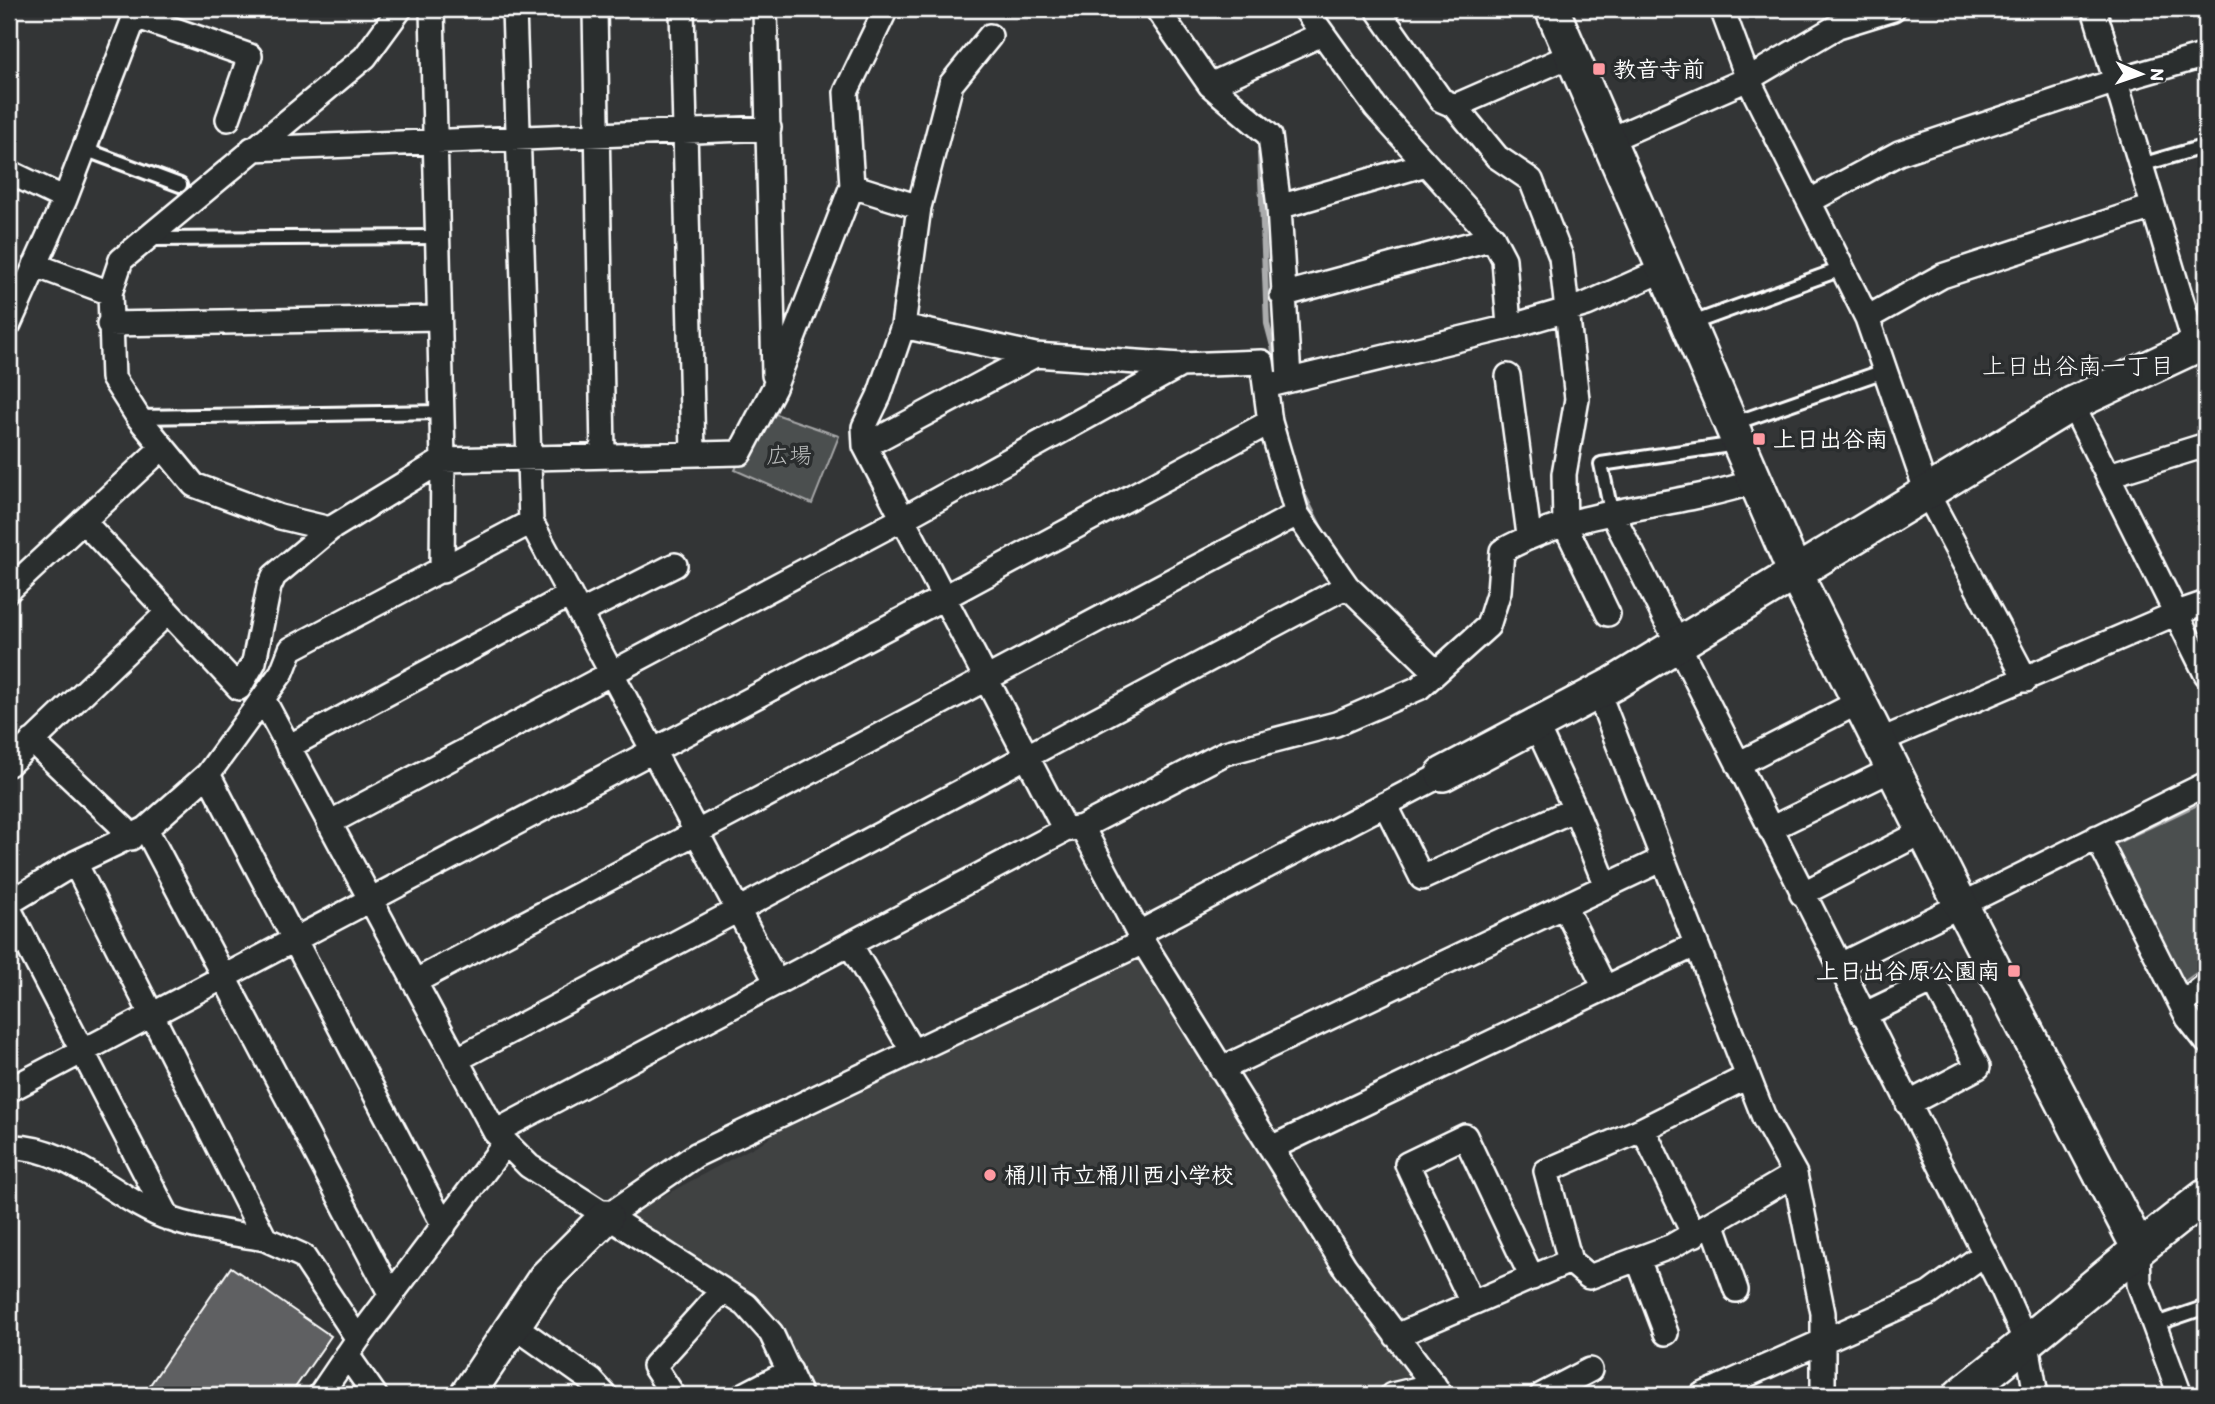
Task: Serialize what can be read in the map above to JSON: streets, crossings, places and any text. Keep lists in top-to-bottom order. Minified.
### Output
{"districts":["上日出谷南一丁目"],"parks":["広場"],"places":{"transit":["教音寺前","上日出谷南","上日出谷原公園南"],"other":["桶川市立桶川西小学校"]},"north":"right"}
